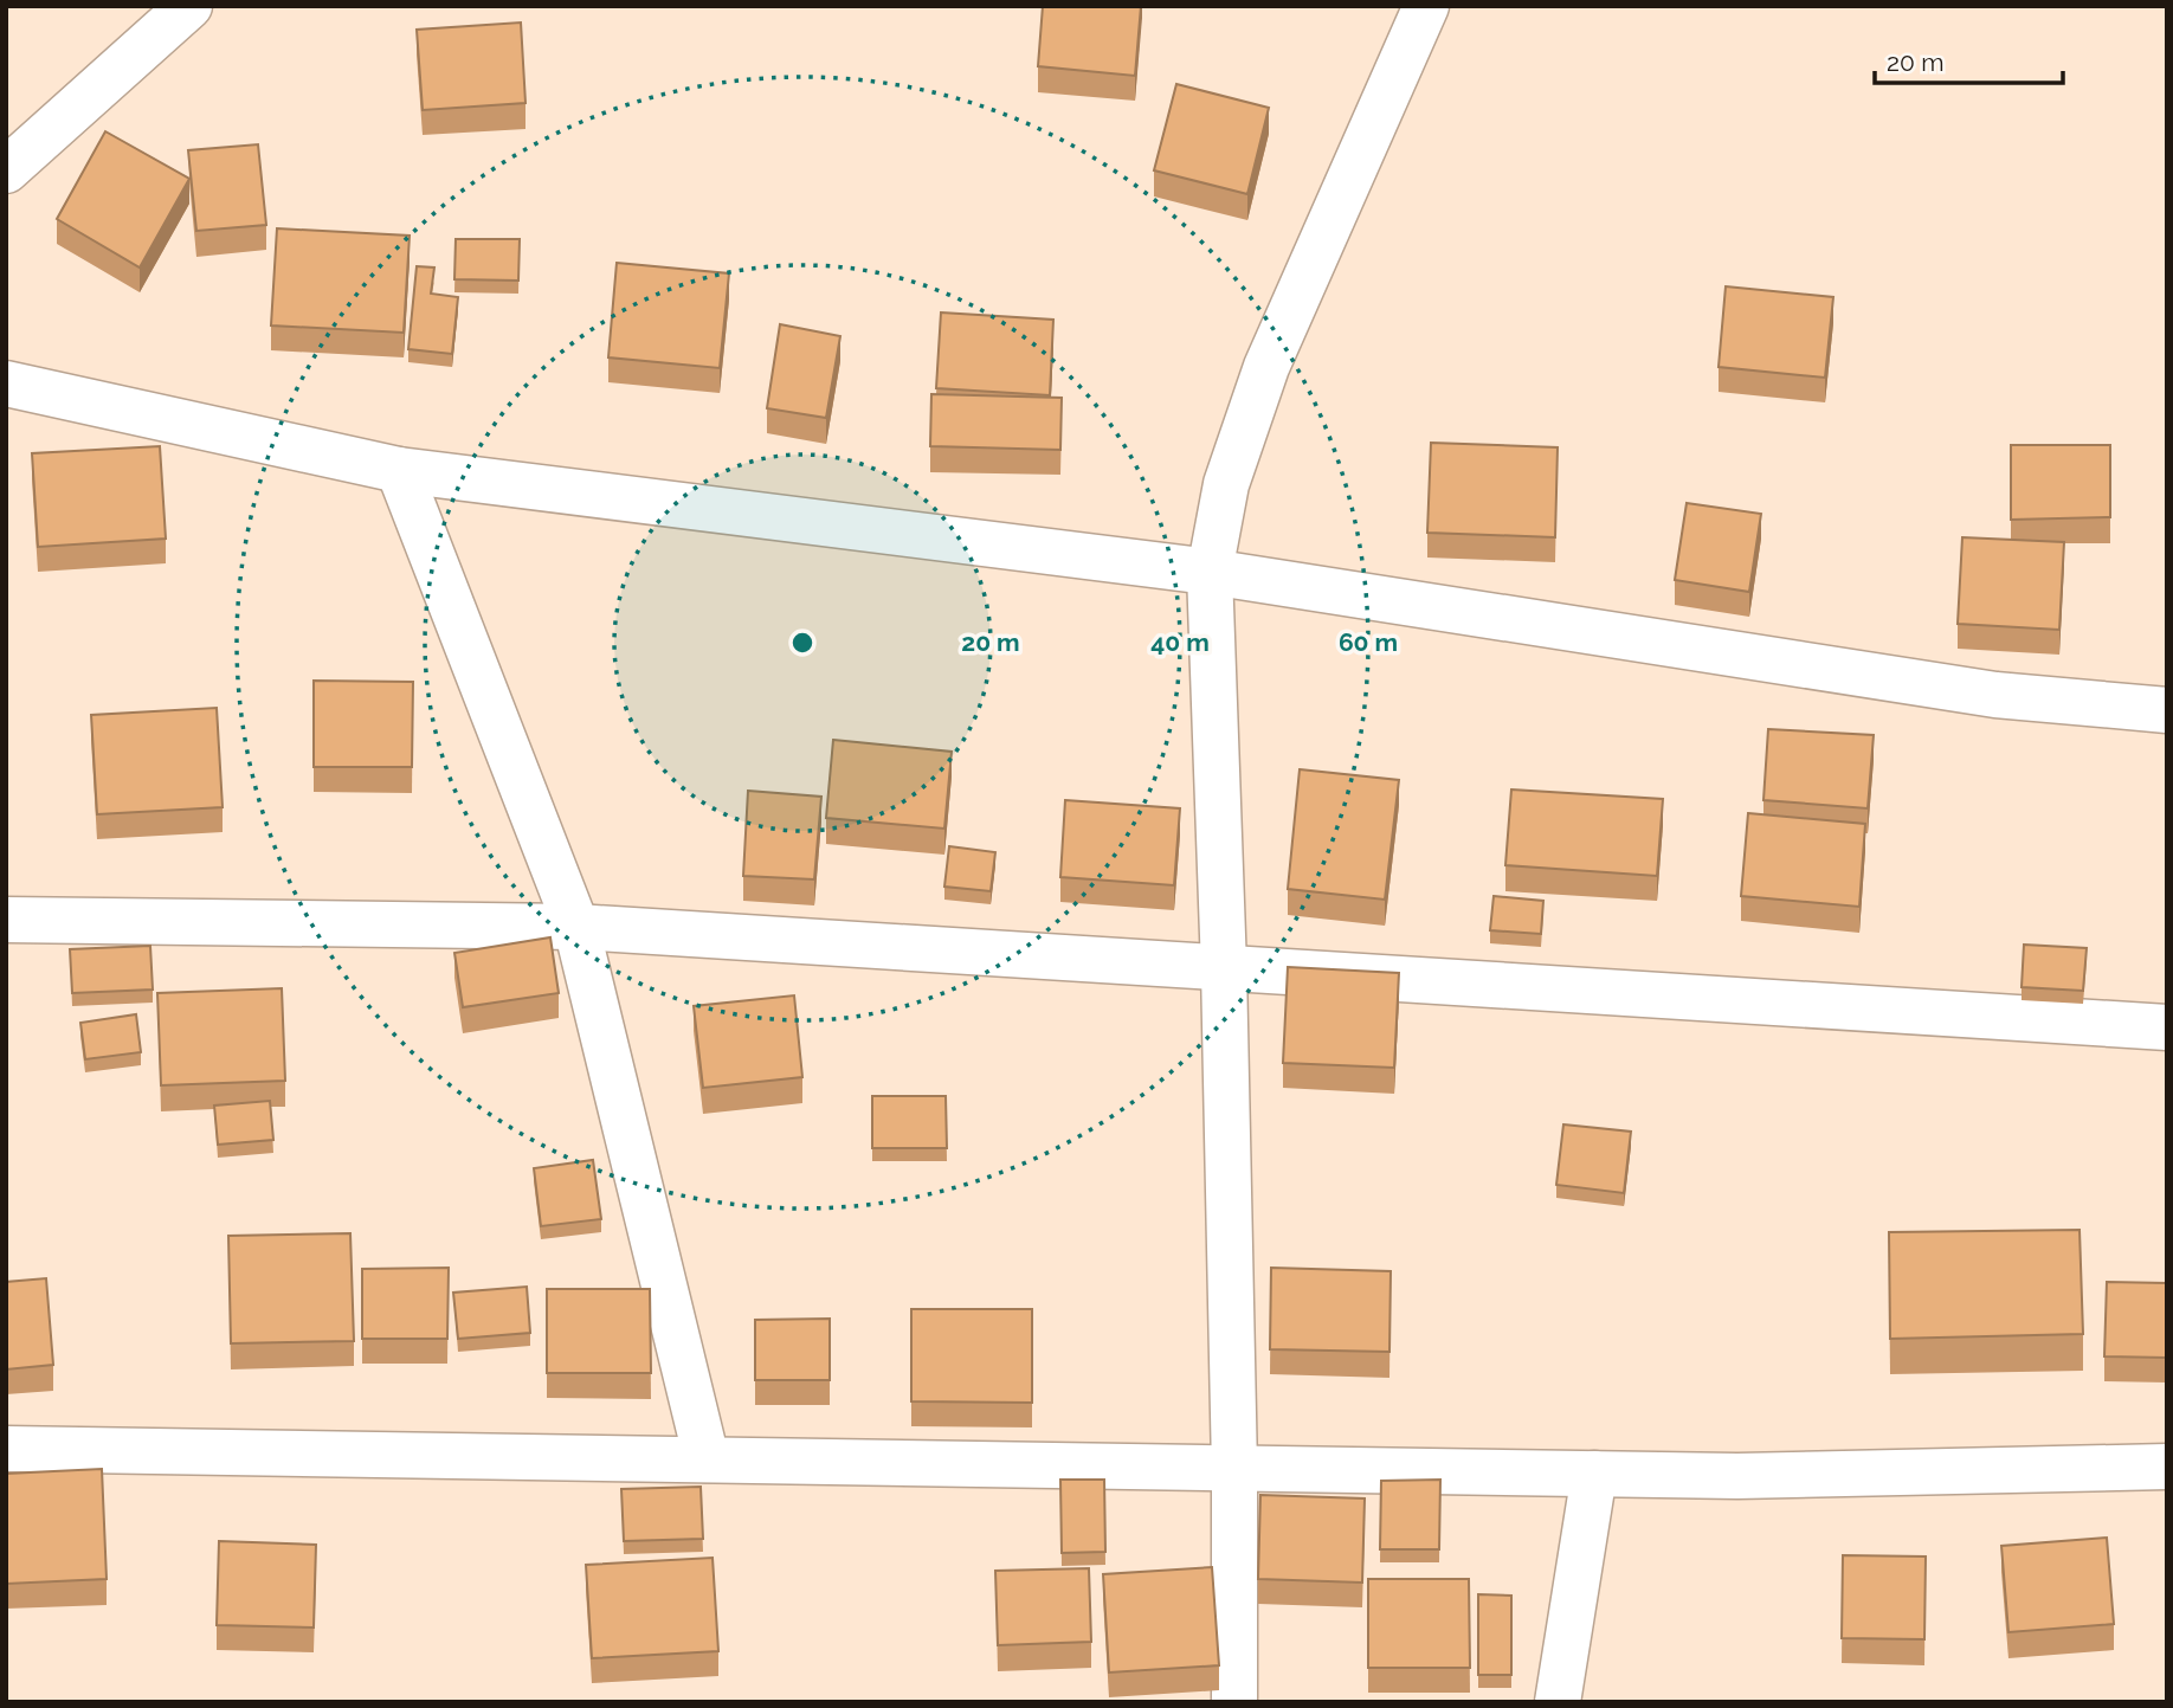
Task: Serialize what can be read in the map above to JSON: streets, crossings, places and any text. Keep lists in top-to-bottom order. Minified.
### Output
{"scale_bar":"20 m","rings":["20 m","40 m","60 m"]}
